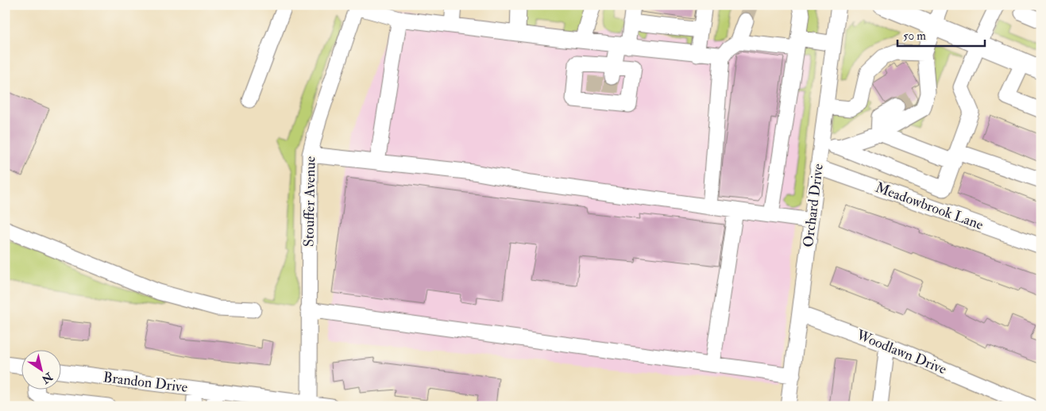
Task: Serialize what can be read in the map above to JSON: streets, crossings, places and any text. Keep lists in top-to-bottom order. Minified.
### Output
{"streets":{"street":["Stouffer Avenue","Orchard Drive","Meadowbrook Lane","Woodlawn Drive","Brandon Drive"]},"crossings":[["Stouffer Avenue","Brandon Drive"],["Orchard Drive","Meadowbrook Lane"],["Orchard Drive","Woodlawn Drive"]],"scale_bar":"50 m","north":"bottom right"}
